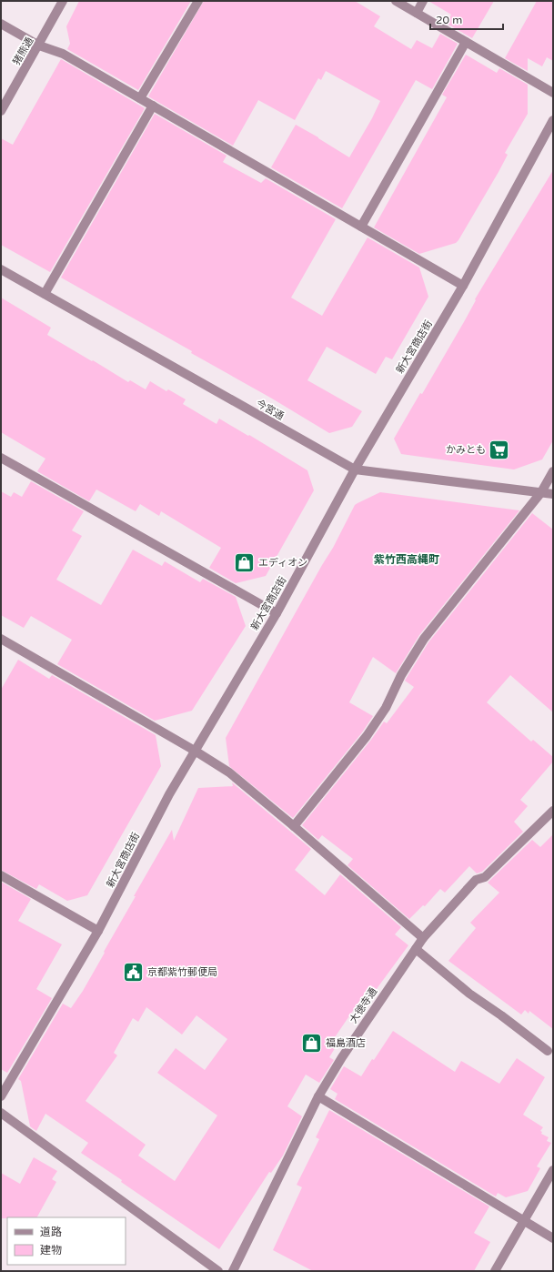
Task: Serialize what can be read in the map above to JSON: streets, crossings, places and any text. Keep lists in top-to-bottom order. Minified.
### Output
{"streets":{"street":["猪熊通","新大宮商店街","今宮通","大徳寺通"]},"crossings":[["新大宮商店街","今宮通"]],"districts":["紫竹西高縄町"],"places":{"supermarket":["かみとも"],"shop":["エディオン","福島酒店"],"public building":["京都紫竹郵便局"]},"legend":["道路","建物"],"scale_bar":"20 m"}
